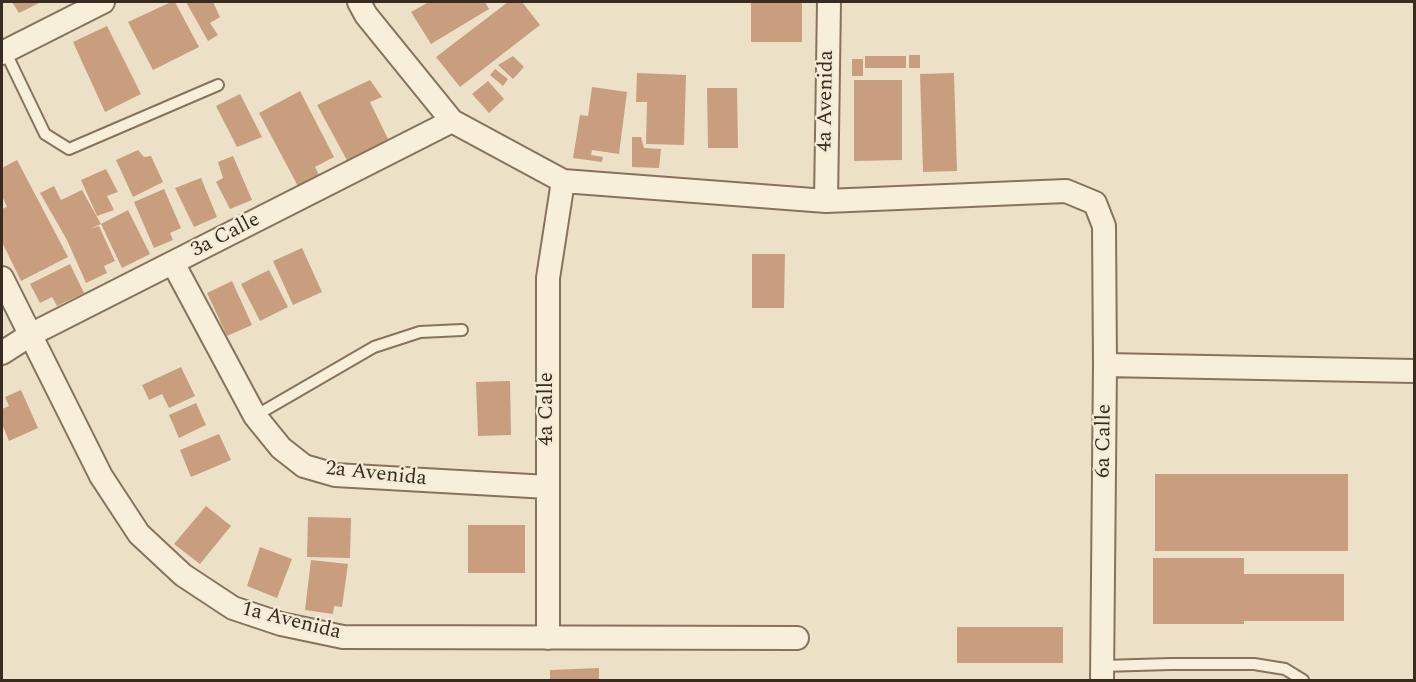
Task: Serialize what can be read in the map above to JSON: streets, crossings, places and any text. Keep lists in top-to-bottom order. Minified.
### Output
{"streets":{"street":["4a Avenida","3a Calle","4a Calle","6a Calle","2a Avenida","1a Avenida"]},"crossings":[["4a Avenida","6a Calle"],["3a Calle","2a Avenida"],["3a Calle","1a Avenida"],["4a Calle","2a Avenida"],["4a Calle","1a Avenida"]]}
